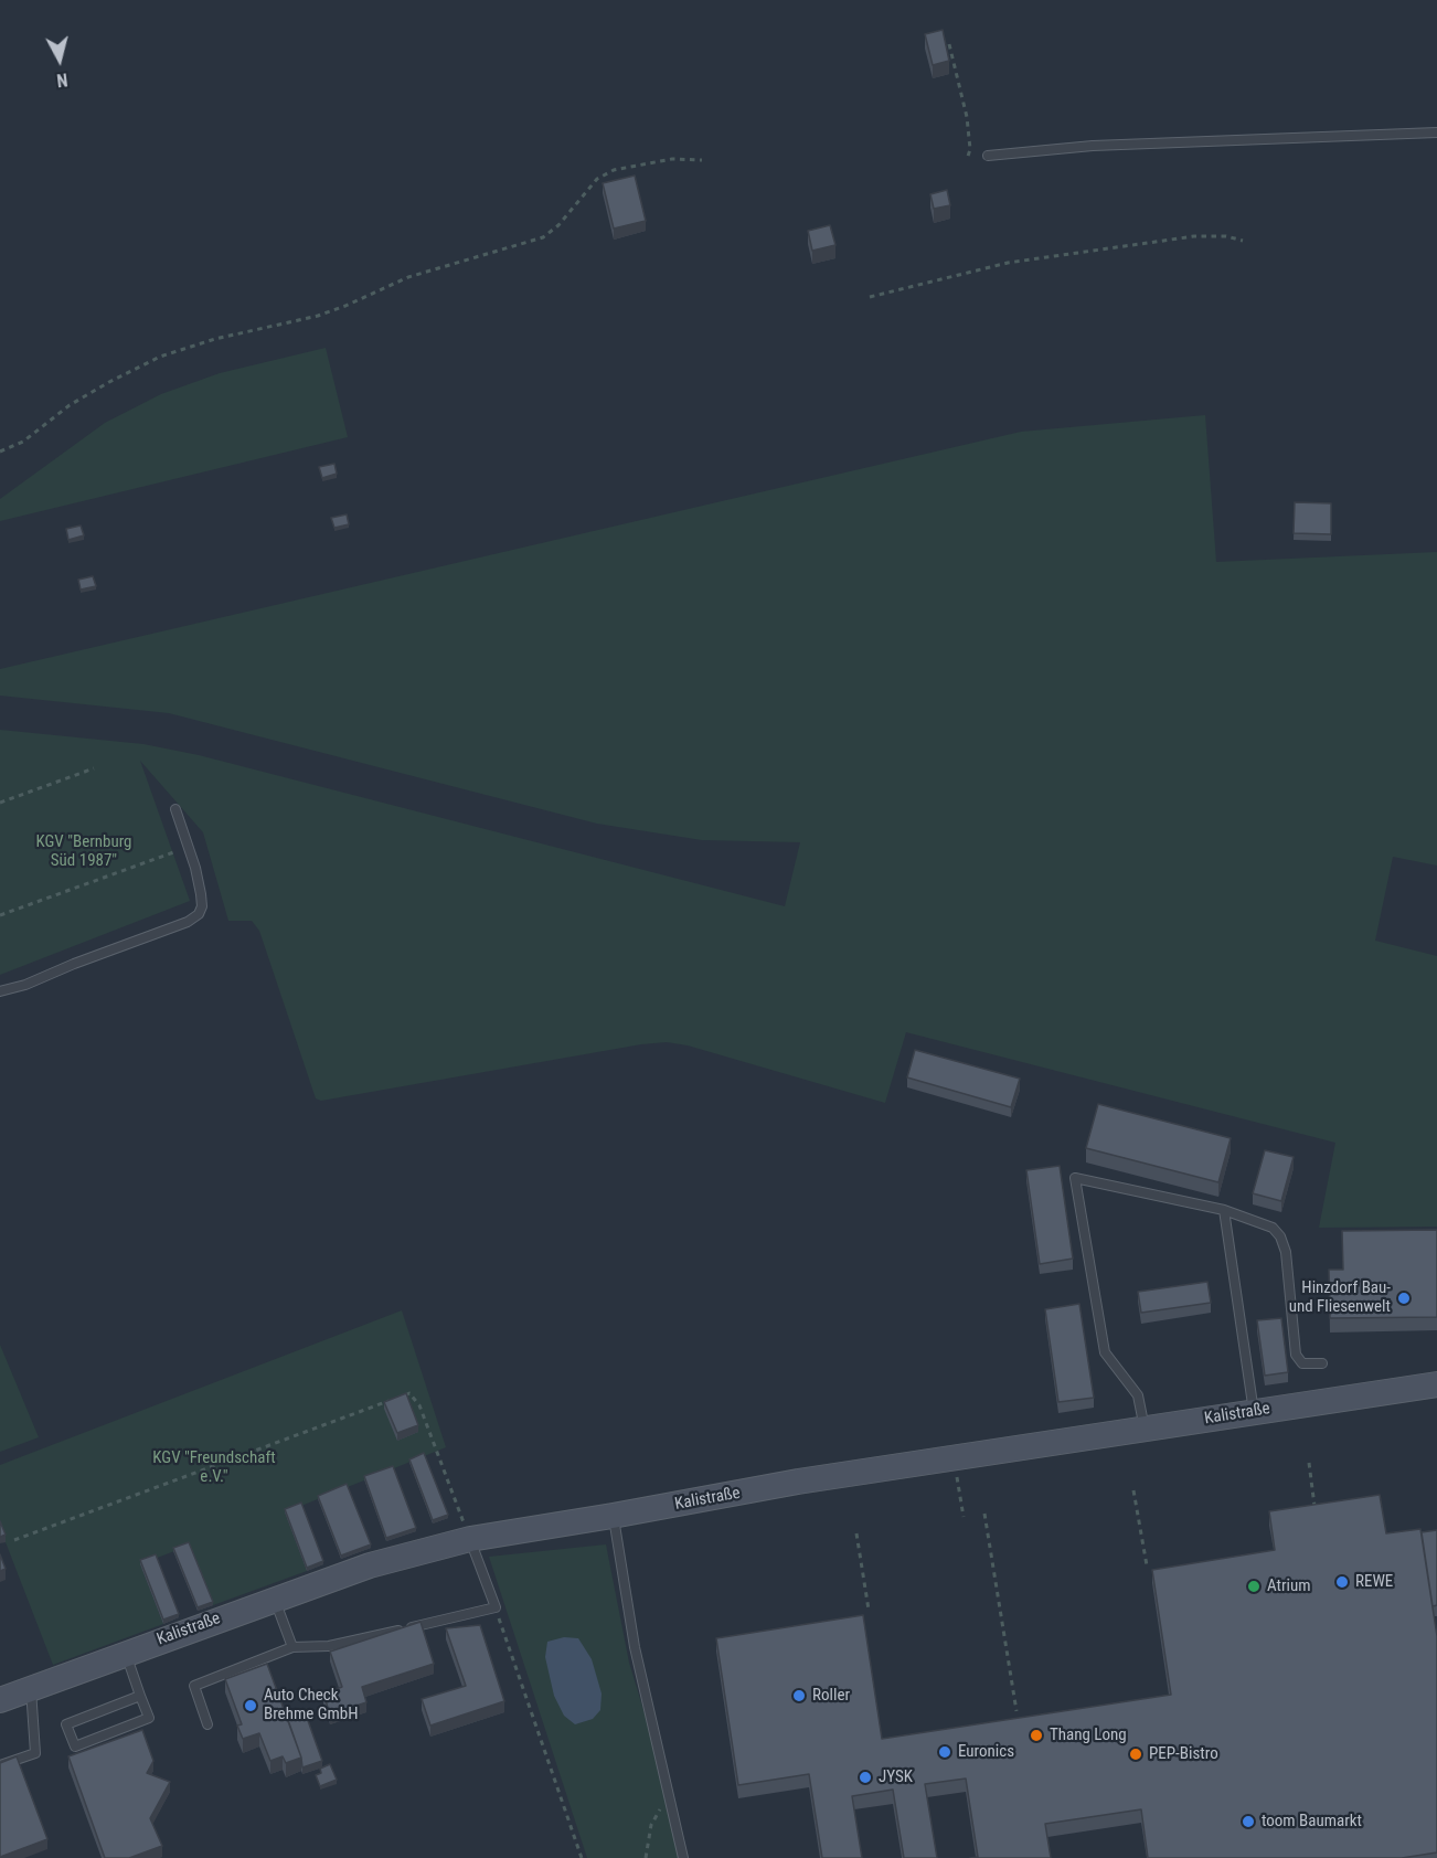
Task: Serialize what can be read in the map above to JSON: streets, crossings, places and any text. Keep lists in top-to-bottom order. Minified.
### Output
{"streets":{"street":["Kalistraße"]},"parks":["KGV \"Bernburg Süd 1987\"","KGV \"Freundschaft e.V.\""],"places":["Hinzdorf Bau- und Fliesenwelt","REWE","Atrium","Roller","Auto Check Brehme GmbH","Thang Long","Euronics","PEP-Bistro","JYSK","toom Baumarkt"],"north":"bottom"}
